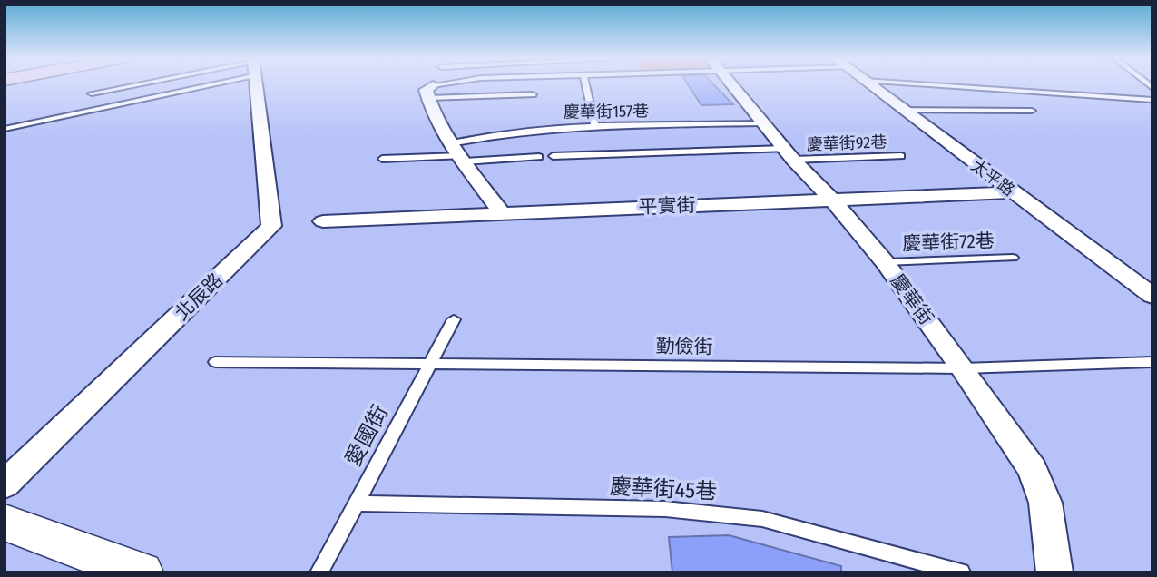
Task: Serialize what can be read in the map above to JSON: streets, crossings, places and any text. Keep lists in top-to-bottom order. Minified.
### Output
{"streets":{"street":["太平路","平實街","北辰路","慶華街"],"lane":["慶華街157巷","慶華街92巷","慶華街72巷","勤儉街","愛國街","慶華街45巷"]},"crossings":[["慶華街157巷","慶華街"],["慶華街92巷","慶華街"],["太平路","平實街"],["平實街","慶華街"],["慶華街72巷","慶華街"],["慶華街","勤儉街"],["勤儉街","愛國街"],["愛國街","慶華街45巷"]]}
